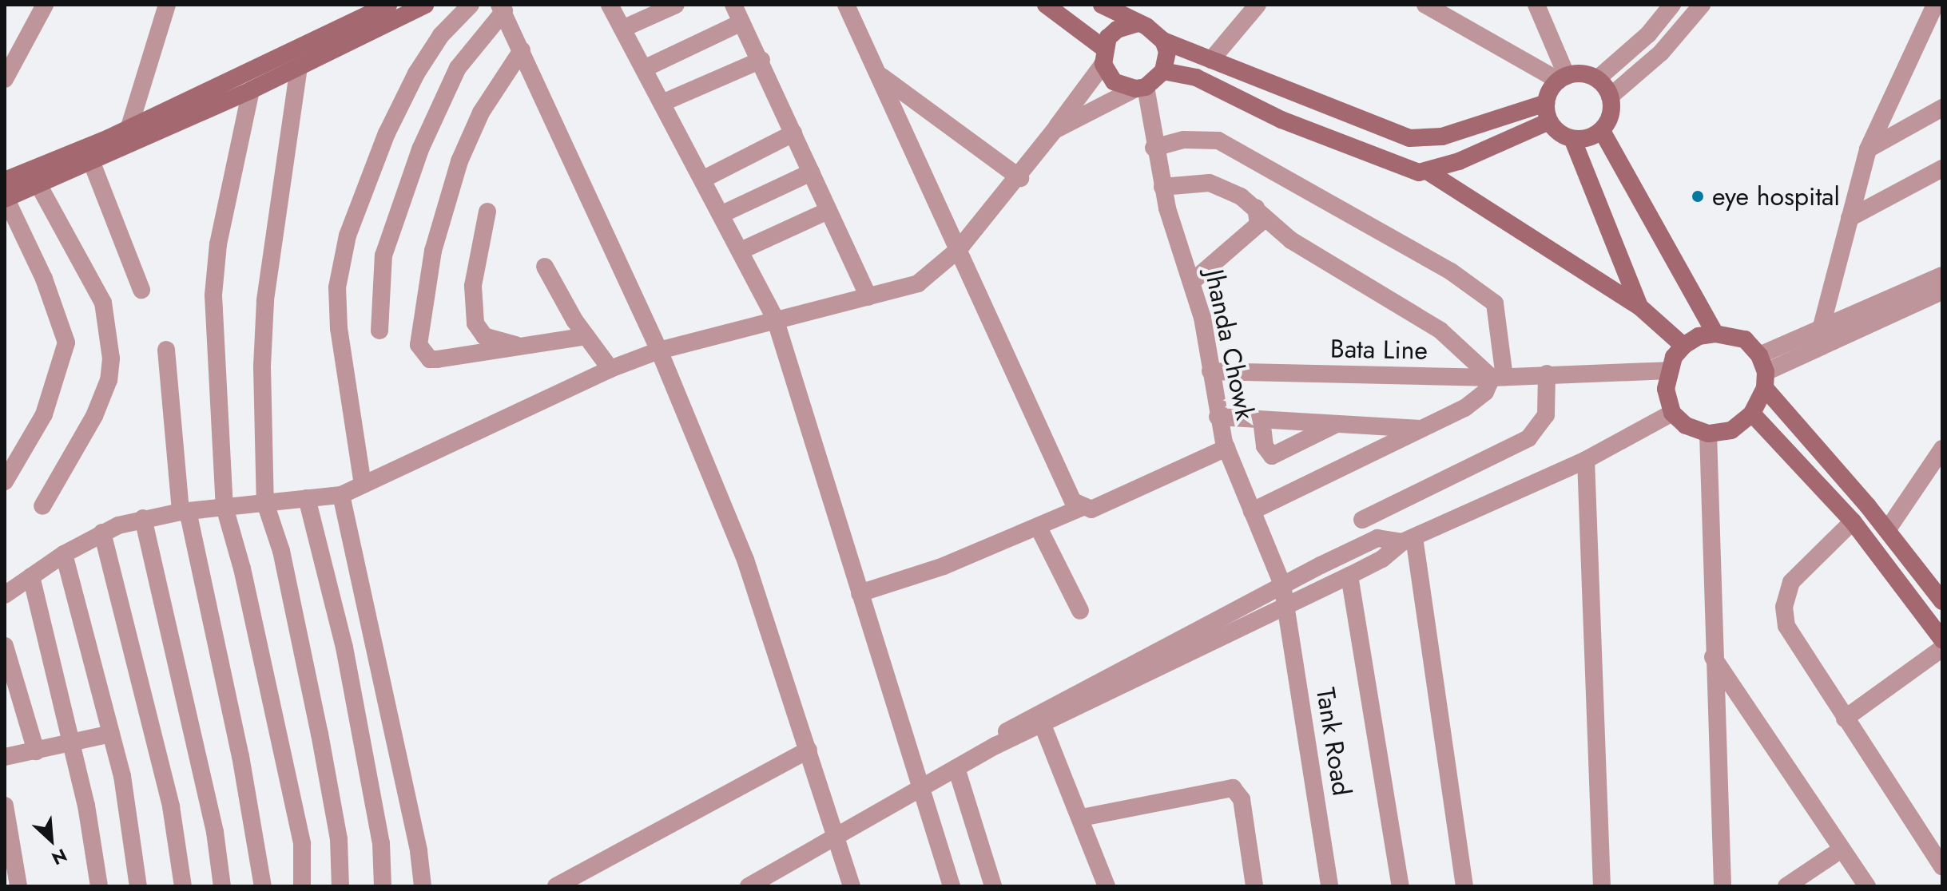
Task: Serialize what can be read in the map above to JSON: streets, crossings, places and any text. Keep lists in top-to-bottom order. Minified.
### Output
{"streets":{"street":["Jhanda Chowk","Bata Line","Tank Road"]},"crossings":[["Jhanda Chowk","Bata Line"],["Jhanda Chowk","Tank Road"]],"places":["eye hospital"],"north":"bottom right"}
